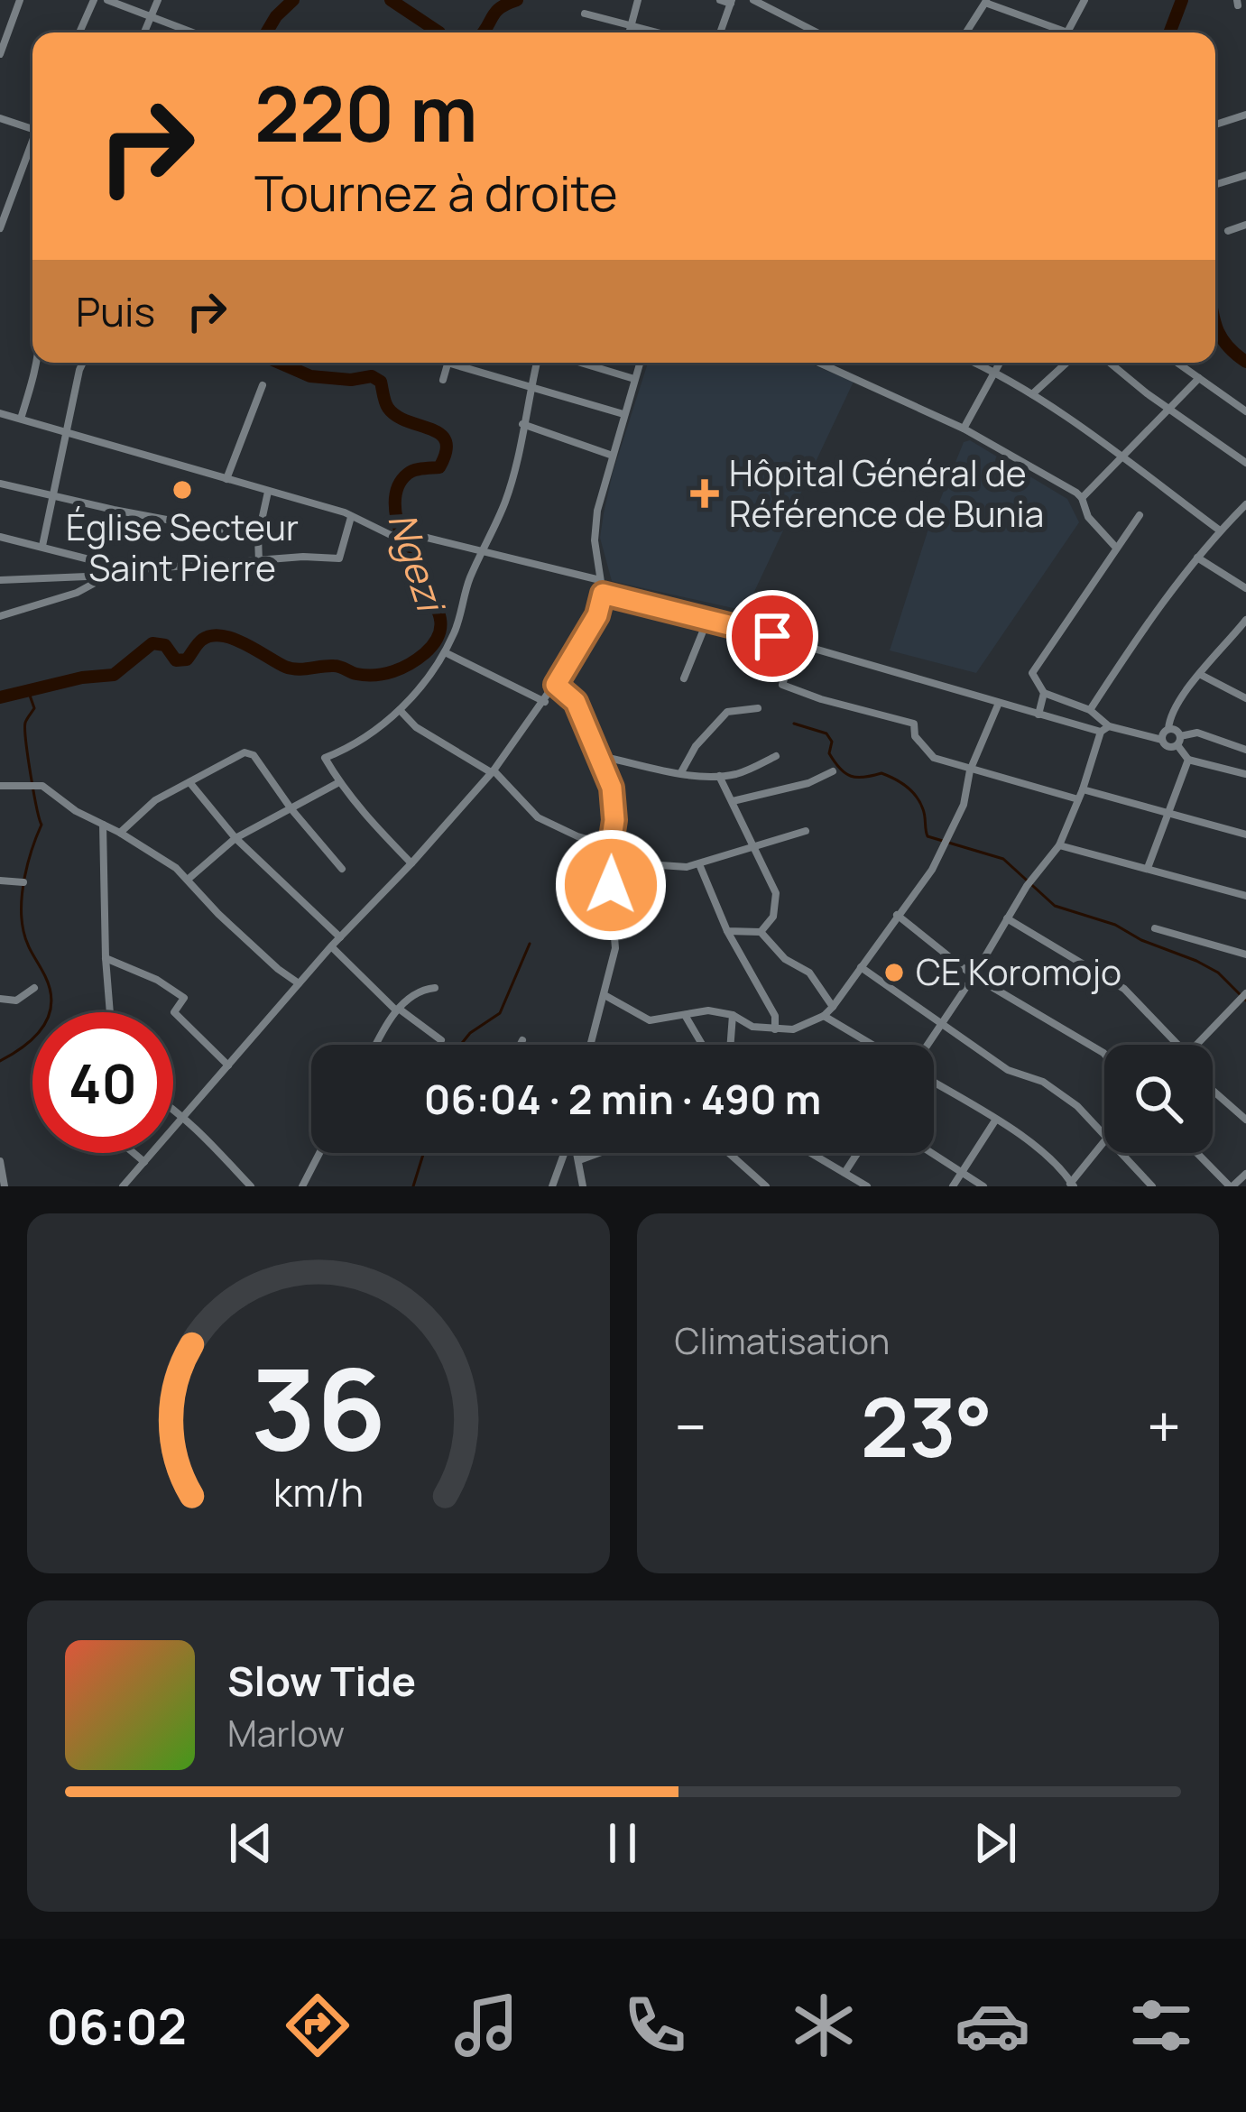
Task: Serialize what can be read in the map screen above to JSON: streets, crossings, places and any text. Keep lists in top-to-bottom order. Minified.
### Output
{"water":["Ngezi"],"places":{"other":["Église Secteur Saint Pierre","CE Koromojo"],"health":["Hôpital Général de Référence de Bunia"]},"page":{"turn":["220 m","Tournez à droite"],"then":"Puis","limit":"40","trip":"06:04 · 2 min · 490 m","tile":"Climatisation","heat":["−","23°","+"],"song":["Slow Tide","Marlow"],"tabs":"06:02","gauge":["36","km/h"]}}
